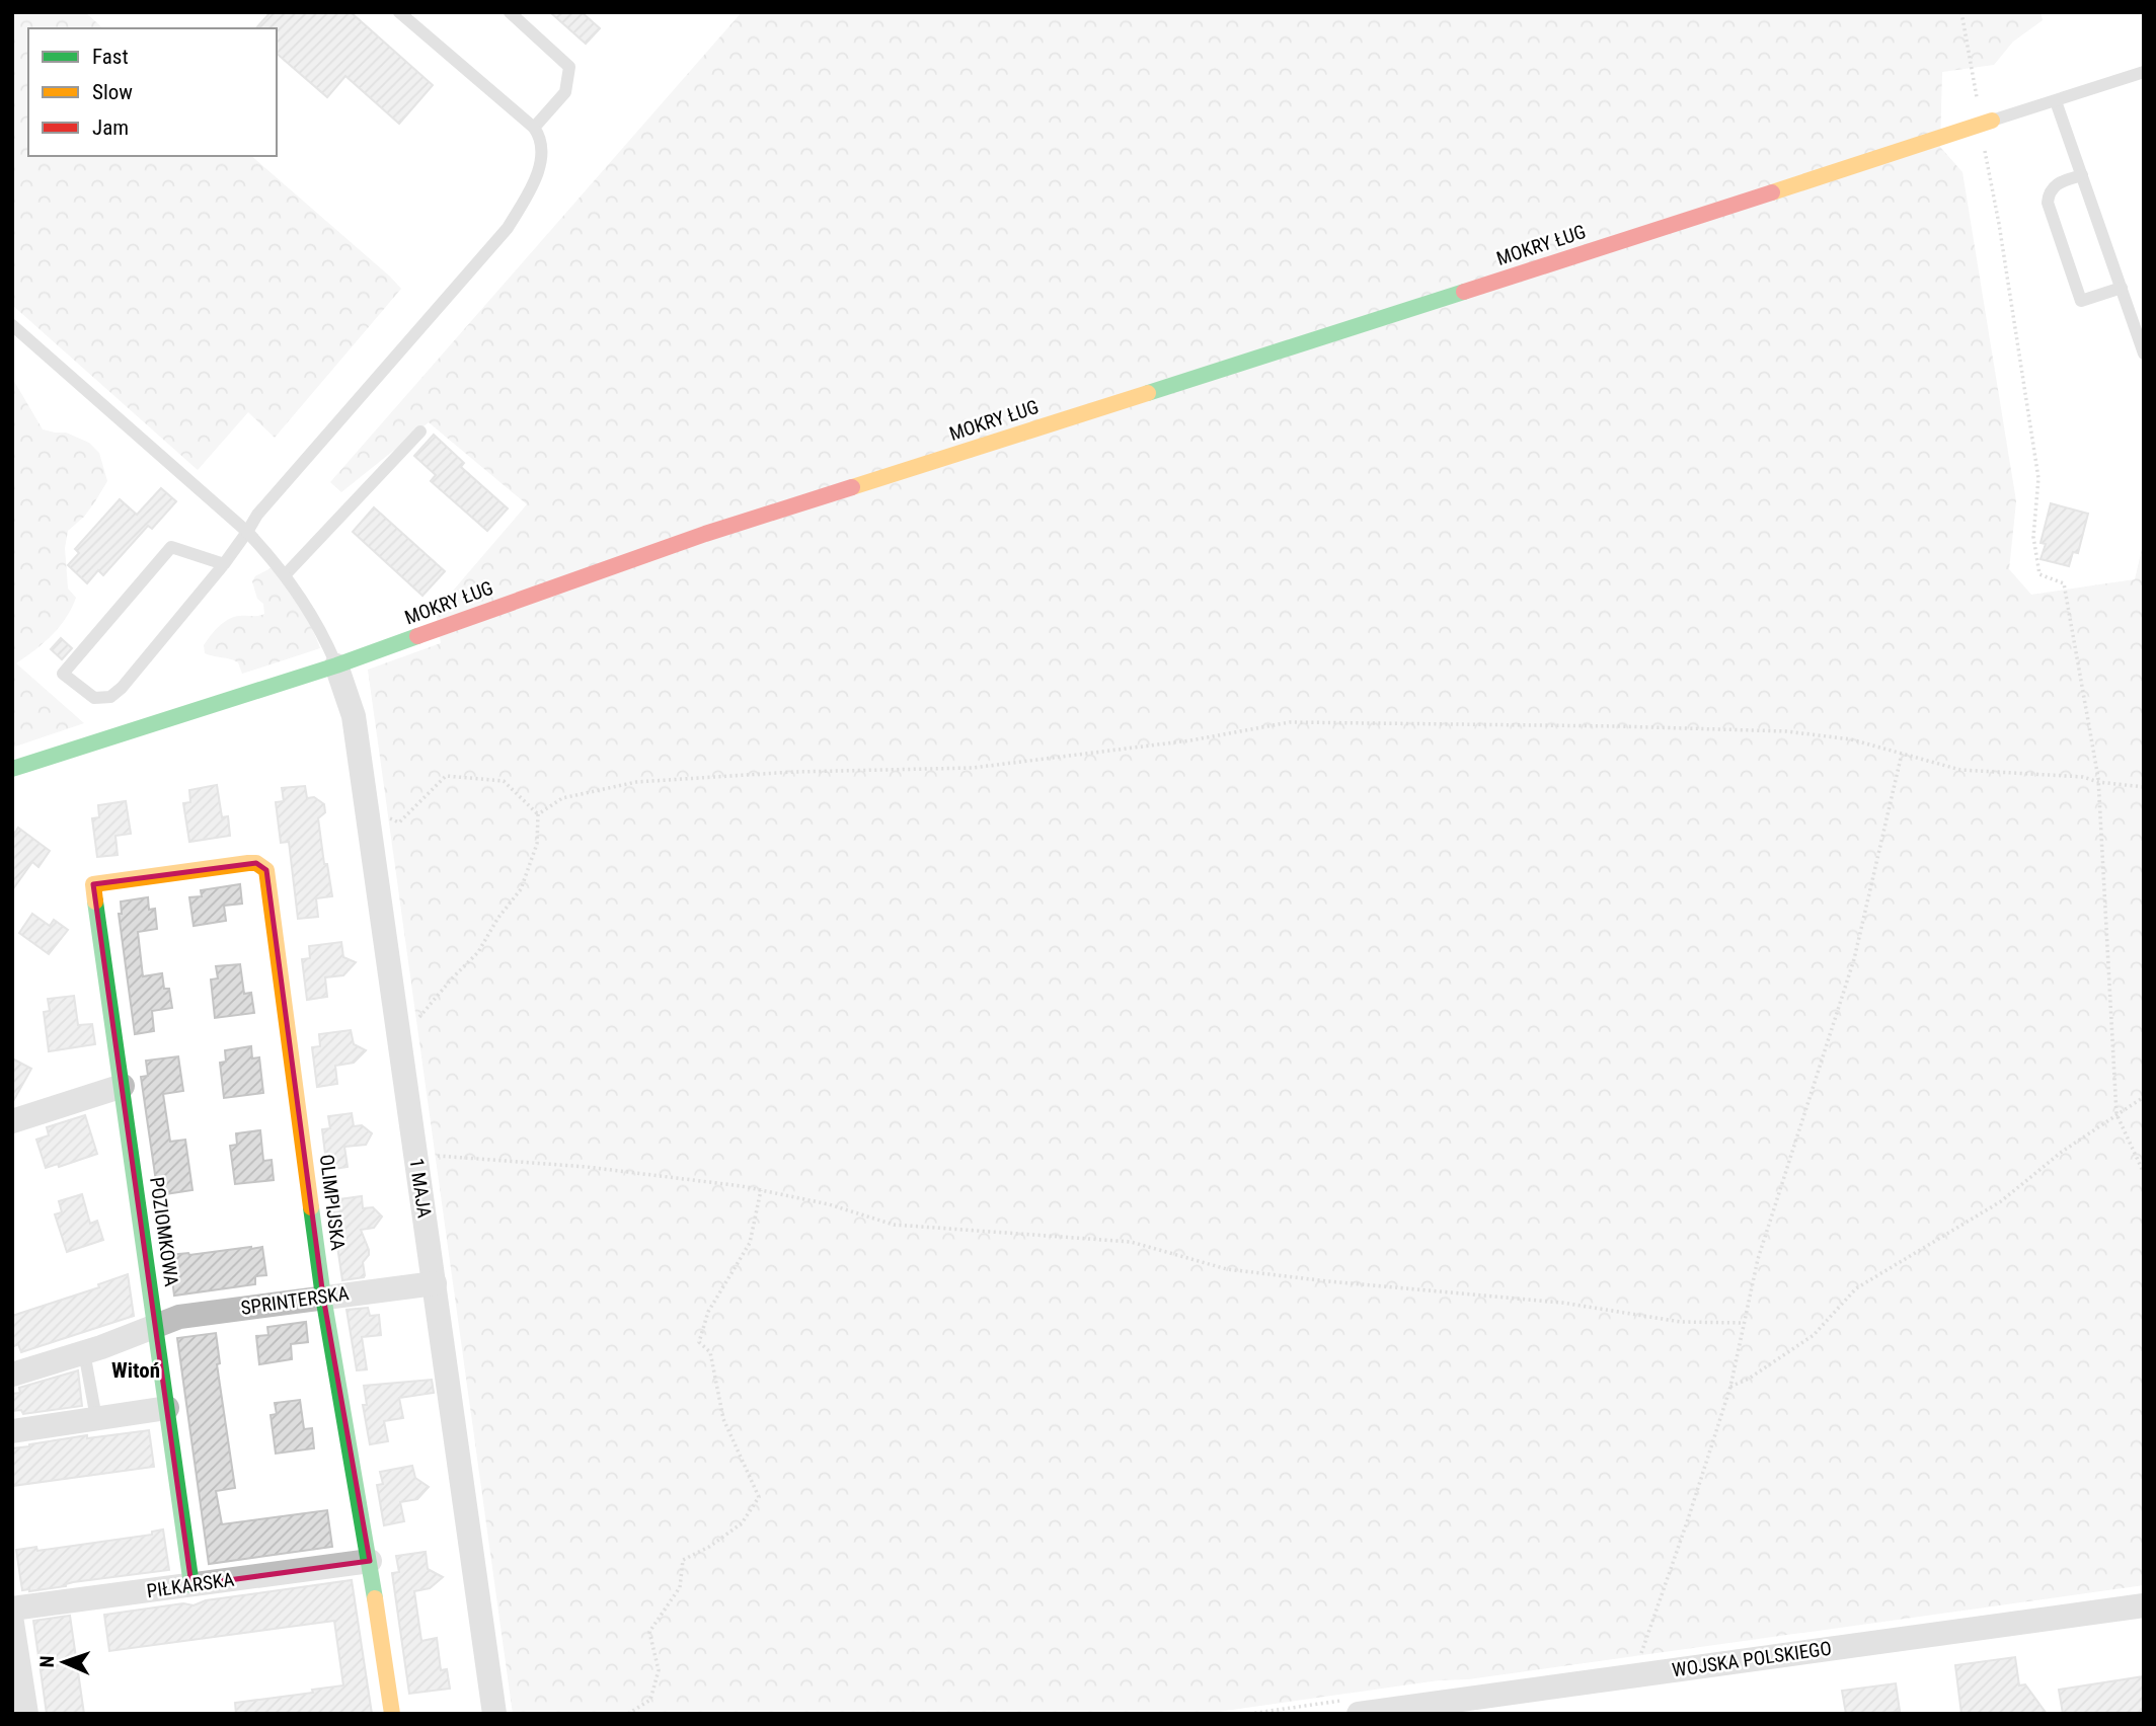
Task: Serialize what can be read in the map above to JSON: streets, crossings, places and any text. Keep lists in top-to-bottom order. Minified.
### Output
{"streets":{"street":["MOKRY ŁUG","1 MAJA","OLIMPIJSKA","POZIOMKOWA","SPRINTERSKA","PIŁKARSKA","WOJSKA POLSKIEGO"]},"crossings":[["MOKRY ŁUG","1 MAJA"],["1 MAJA","SPRINTERSKA"],["OLIMPIJSKA","POZIOMKOWA"],["OLIMPIJSKA","SPRINTERSKA"],["OLIMPIJSKA","PIŁKARSKA"],["POZIOMKOWA","SPRINTERSKA"],["POZIOMKOWA","PIŁKARSKA"]],"districts":["Witoń"],"legend":["Fast","Slow","Jam"],"north":"left"}
